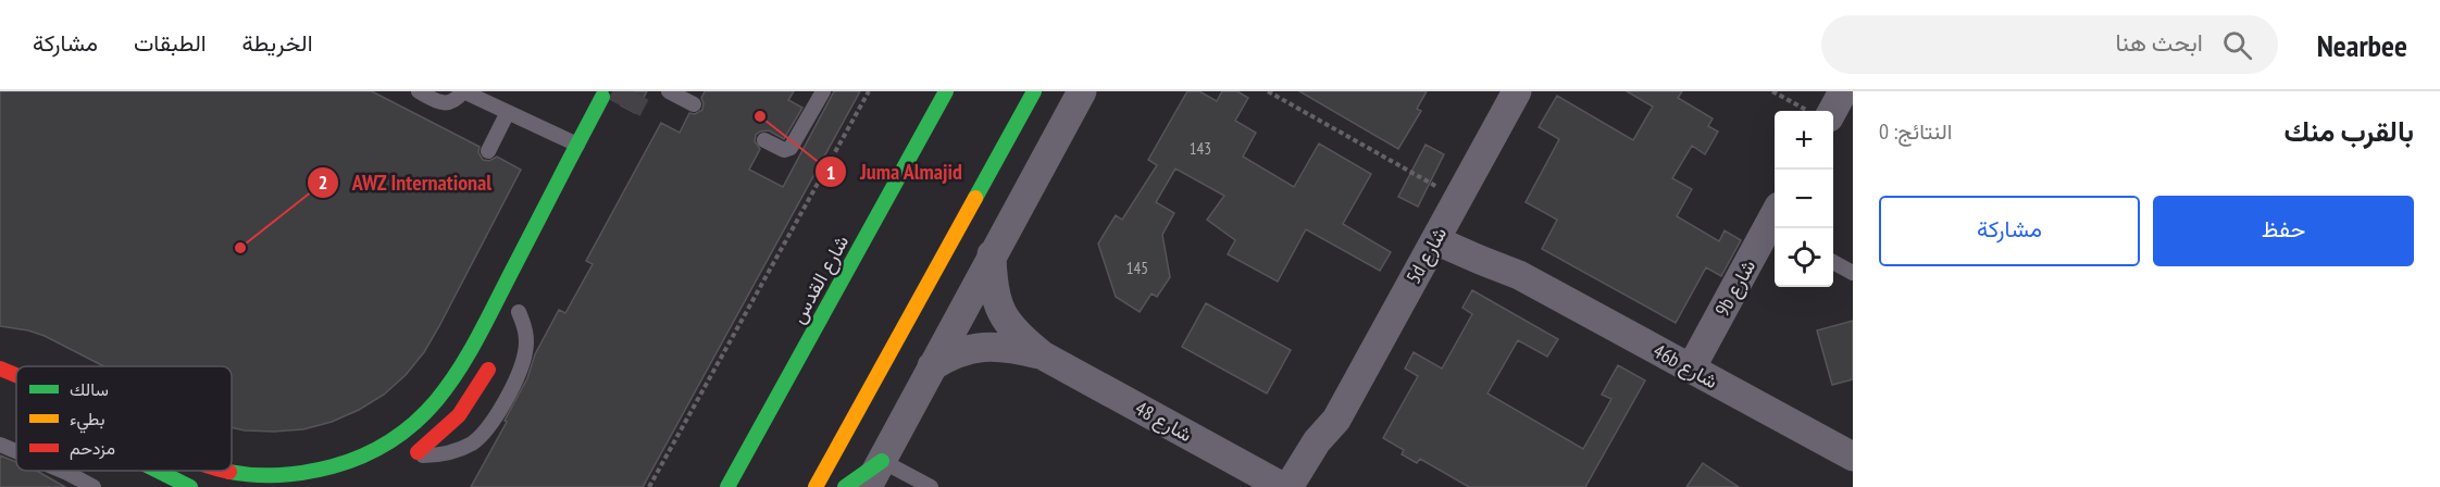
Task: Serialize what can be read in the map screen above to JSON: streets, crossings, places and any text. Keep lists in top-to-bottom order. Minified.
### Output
{"streets":{"street":["5d شارع","شارع القدس","9b شارع","46b شارع","شارع 48"]},"crossings":[["5d شارع","46b شارع"],["5d شارع","شارع 48"],["9b شارع","46b شارع"]],"places":["Juma Almajid","AWZ International"],"house_numbers":["143","145"],"legend":["سالك","بطيء","مزدحم"],"page":{"header":"Nearbee","search":"ابحث هنا","nav":["الخريطة","الطبقات","مشاركة"],"heading":["بالقرب منك","النتائج: 0"],"map_buttons":["+","−"],"buttons":["حفظ","مشاركة"]}}
